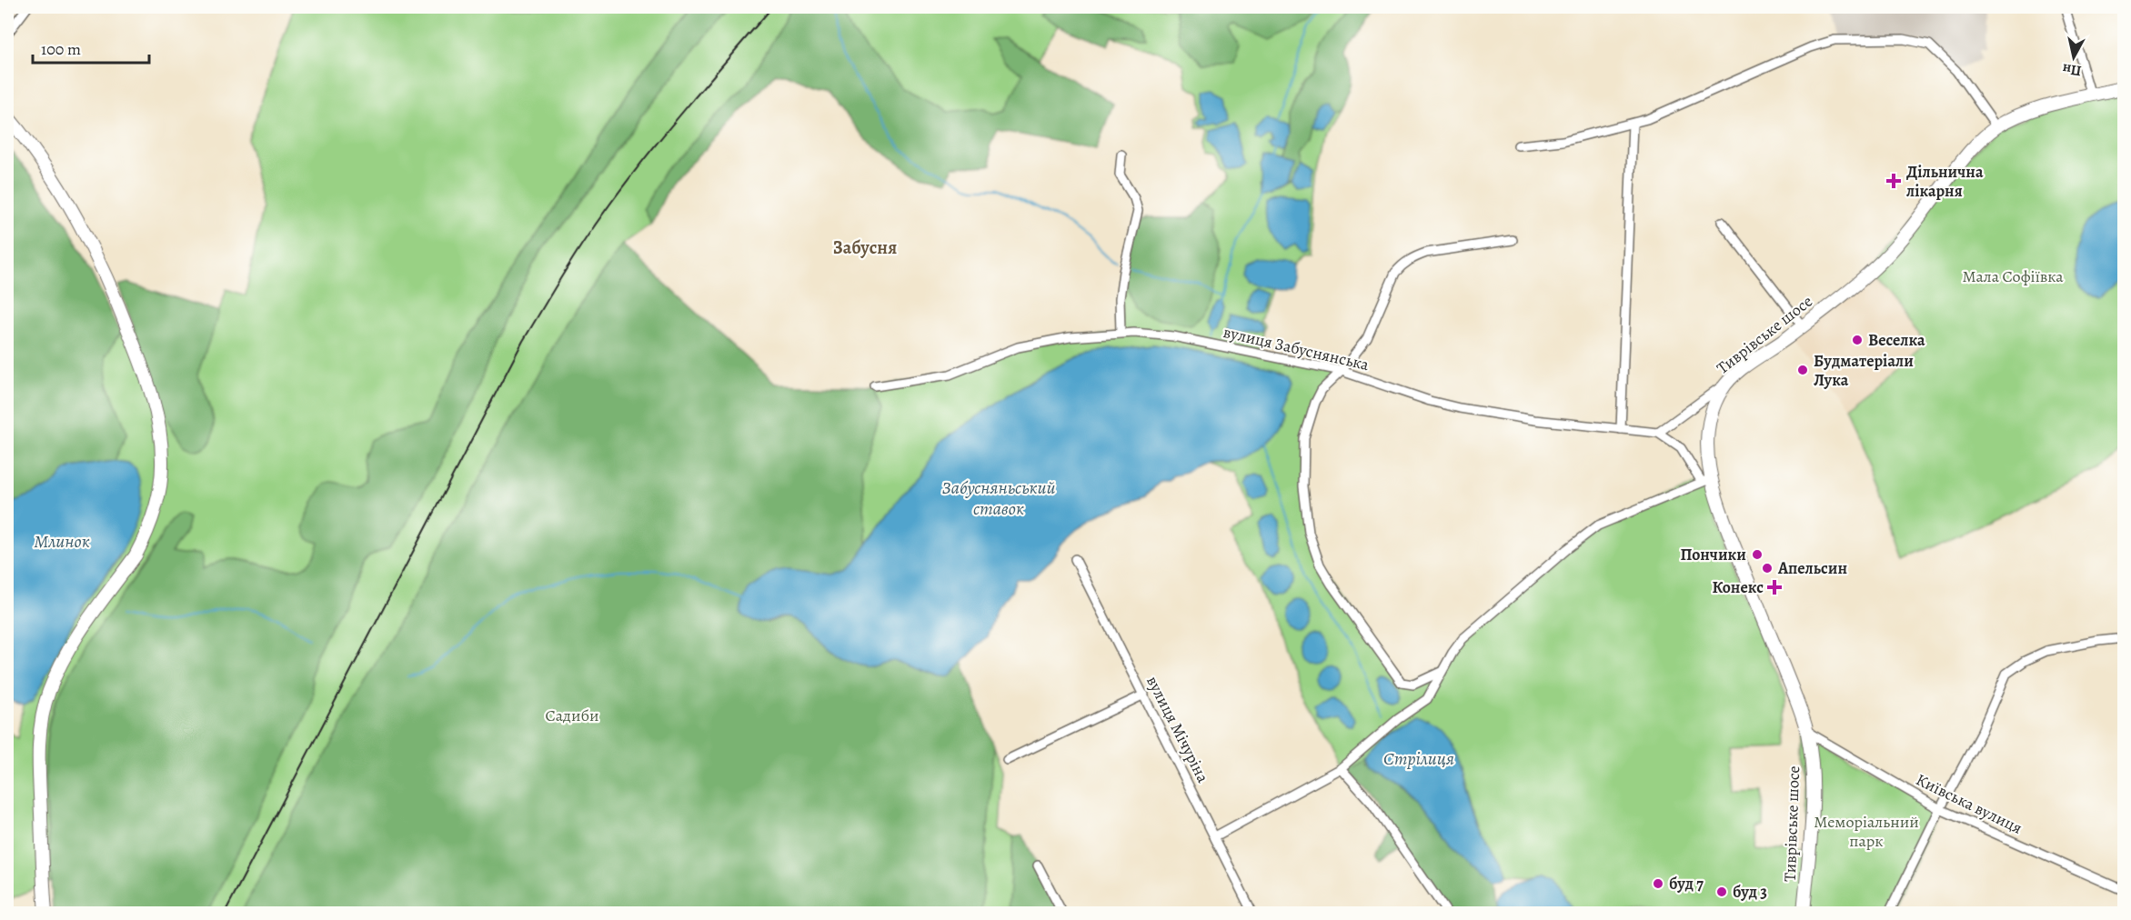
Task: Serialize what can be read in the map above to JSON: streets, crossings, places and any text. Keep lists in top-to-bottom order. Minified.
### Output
{"streets":{"main road":["Тиврівське шосе"],"street":["вулиця Забуснянська","вулиця Мічуріна","Київська вулиця"]},"crossings":[["Тиврівське шосе","Київська вулиця"]],"districts":["Забусня"],"water":["Забусняньський ставок","Млинок","Стрілиця"],"parks":["Мала Софіївка","Садиби","Меморіальний парк"],"places":{"health":["Дільнична лікарня","Конекс"],"other":["Веселка","Будматеріали Лука","Пончики","Апельсин","буд 7","буд 3"]},"scale_bar":"100 m","north":"bottom"}
